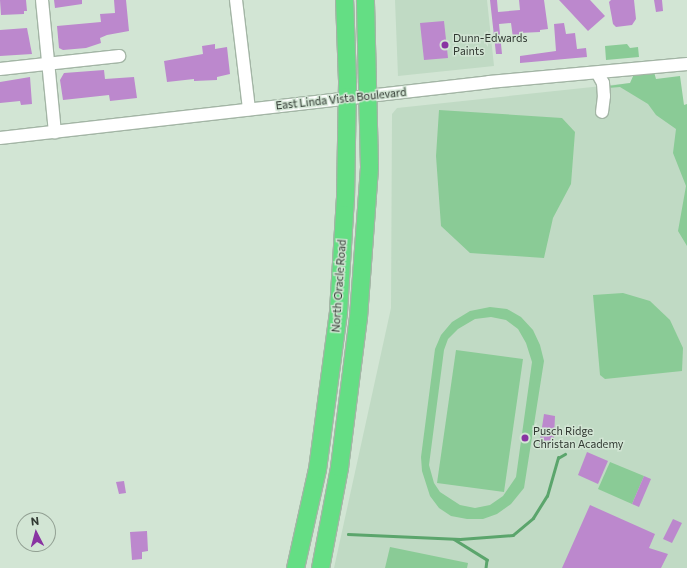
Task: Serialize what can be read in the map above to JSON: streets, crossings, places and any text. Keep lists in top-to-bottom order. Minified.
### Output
{"streets":{"highway":["North Oracle Road"],"street":["East Linda Vista Boulevard"]},"crossings":[["East Linda Vista Boulevard","North Oracle Road"]],"places":["Dunn-Edwards Paints","Pusch Ridge Christan Academy"],"north":"top"}
